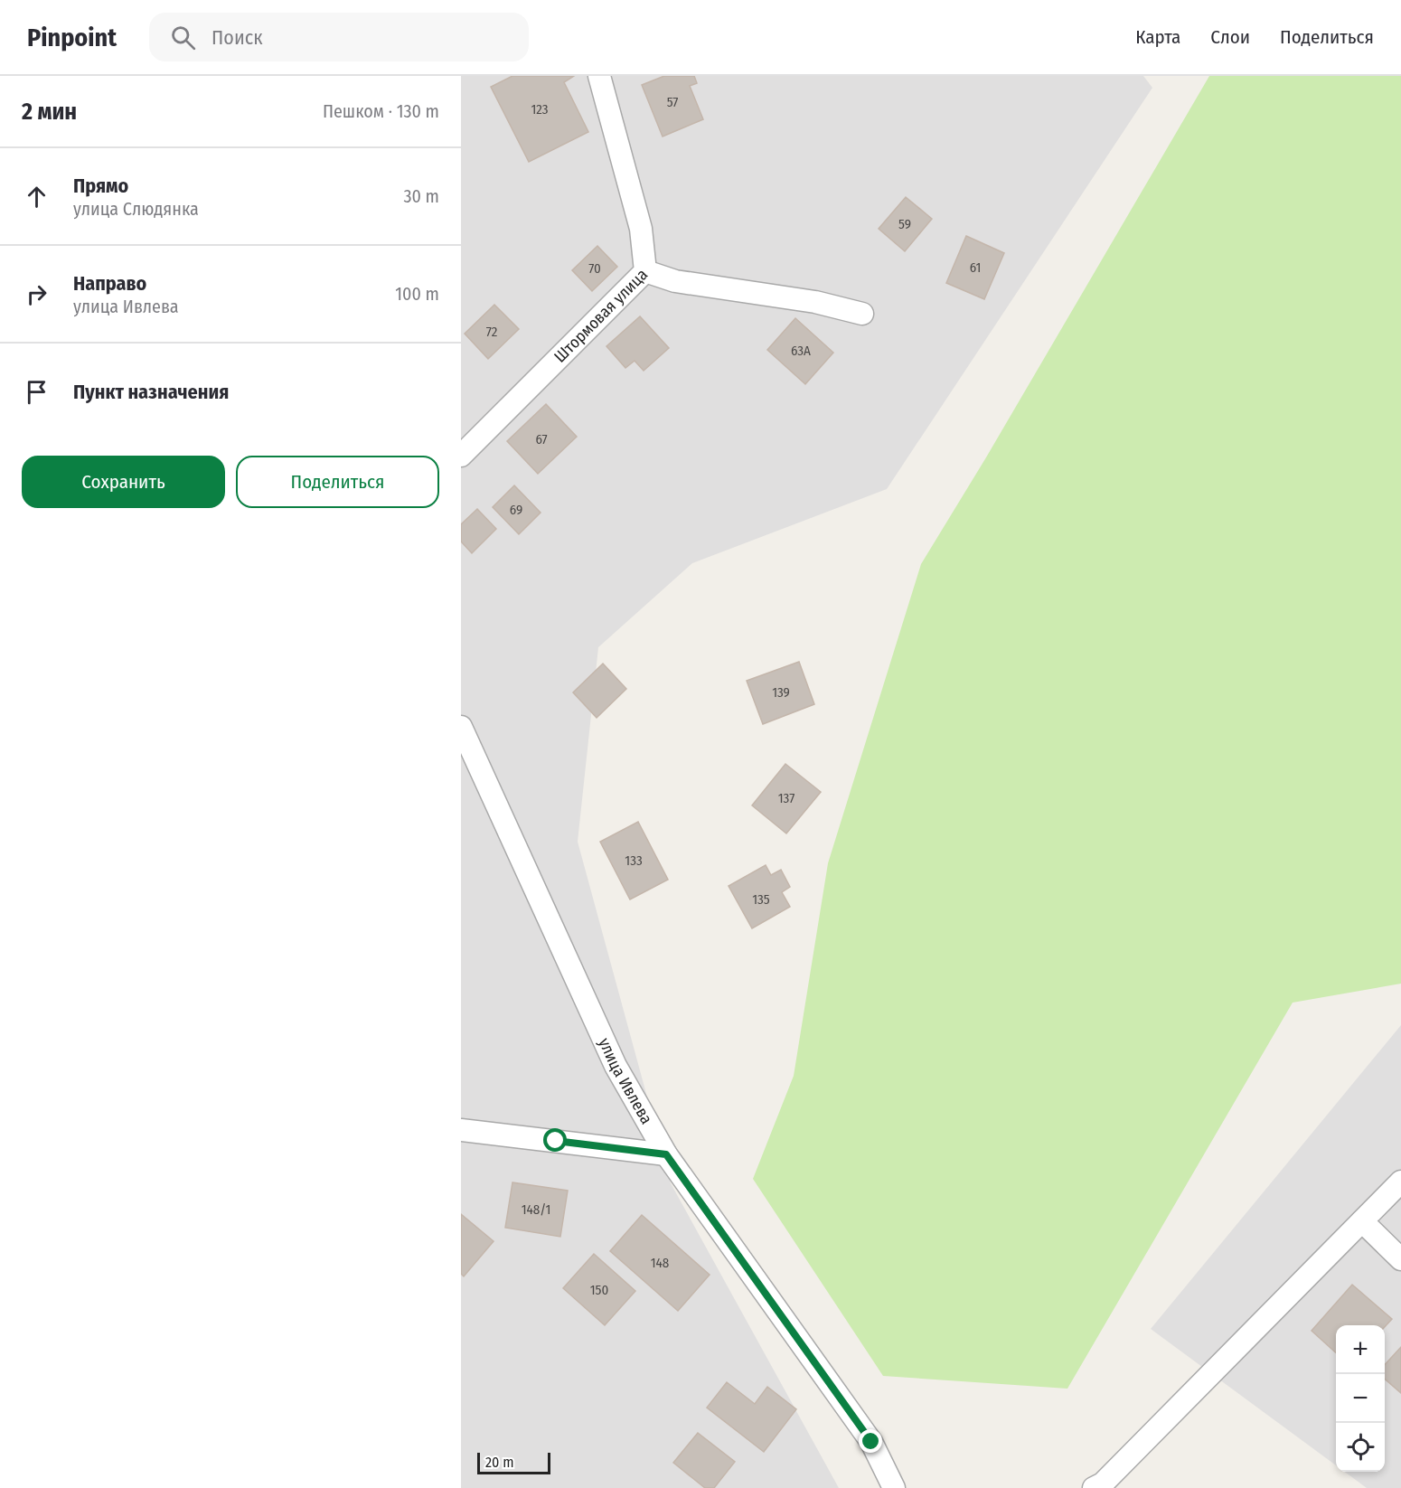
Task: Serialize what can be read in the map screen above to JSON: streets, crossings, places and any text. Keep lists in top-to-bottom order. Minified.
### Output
{"streets":{"street":["Штормовая улица","улица Ивлева"]},"house_numbers":["57","123","59","61","70","72","63А","67","69","139","137","133","135","148/1","148","150"],"scale_bar":"20 m","page":{"header":"Pinpoint","search":"Поиск","nav":["Карта","Слои","Поделиться"],"heading":["2 мин","Пешком · 130 m"],"list":[["Прямо","улица Слюдянка","30 m"],["Направо","улица Ивлева","100 m"],"Пункт назначения"],"buttons":["Сохранить","Поделиться"],"map_buttons":["+","−"],"scale":"20 m"}}
